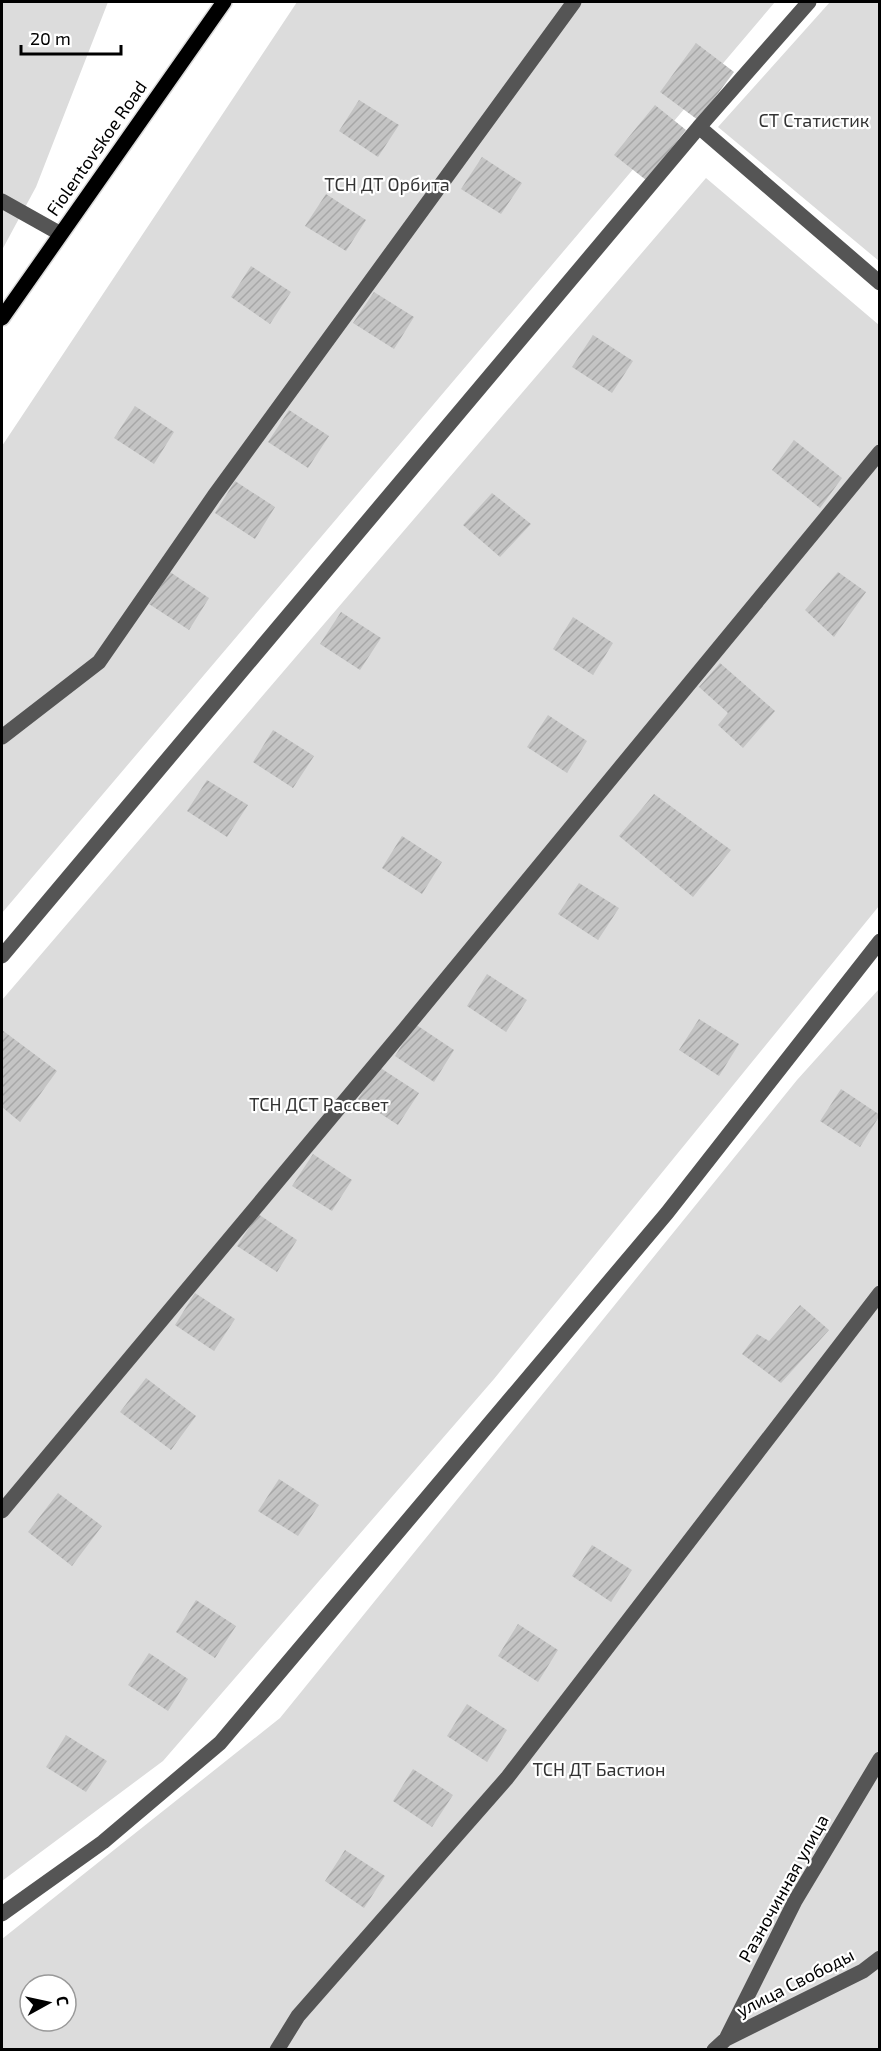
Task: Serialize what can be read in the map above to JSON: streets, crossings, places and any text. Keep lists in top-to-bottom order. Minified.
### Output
{"streets":{"main road":["Fiolentovskoe Road"],"street":["Разночинная улица","улица Свободы"]},"crossings":[["Разночинная улица","улица Свободы"]],"parks":["СТ Статистик","ТСН ДТ Орбита","ТСН ДСТ Рассвет","ТСН ДТ Бастион"],"scale_bar":"20 m","north":"right"}
